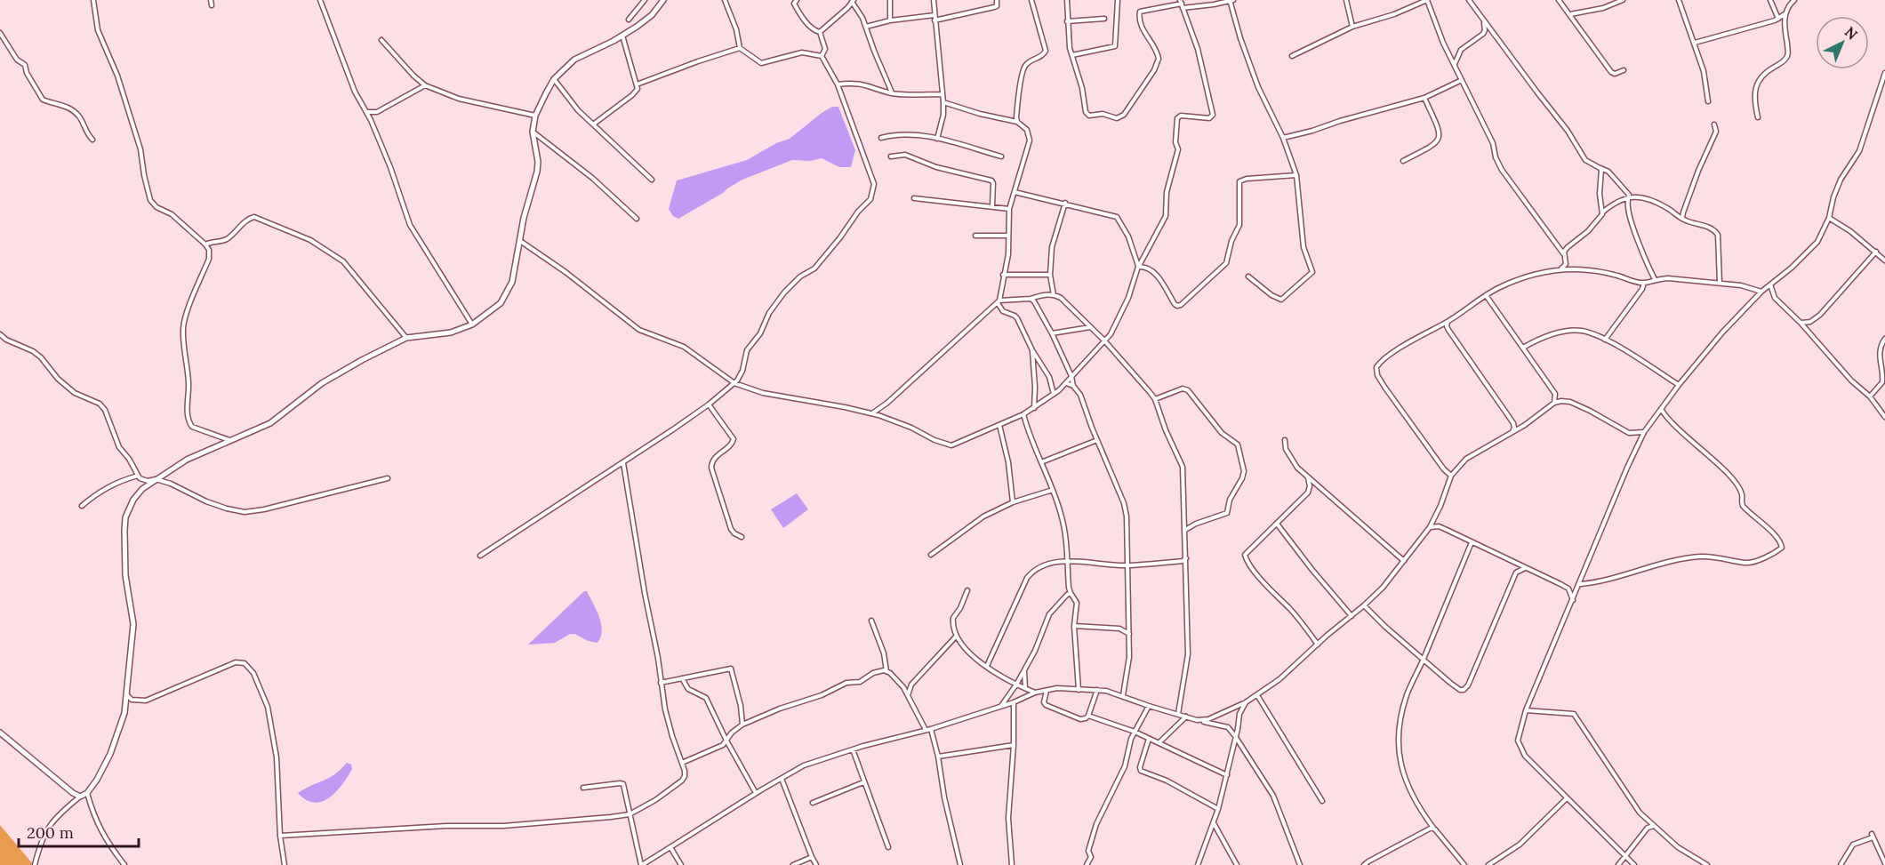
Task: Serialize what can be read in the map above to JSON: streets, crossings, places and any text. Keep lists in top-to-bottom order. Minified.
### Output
{"scale_bar":"200 m","north":"top right"}
